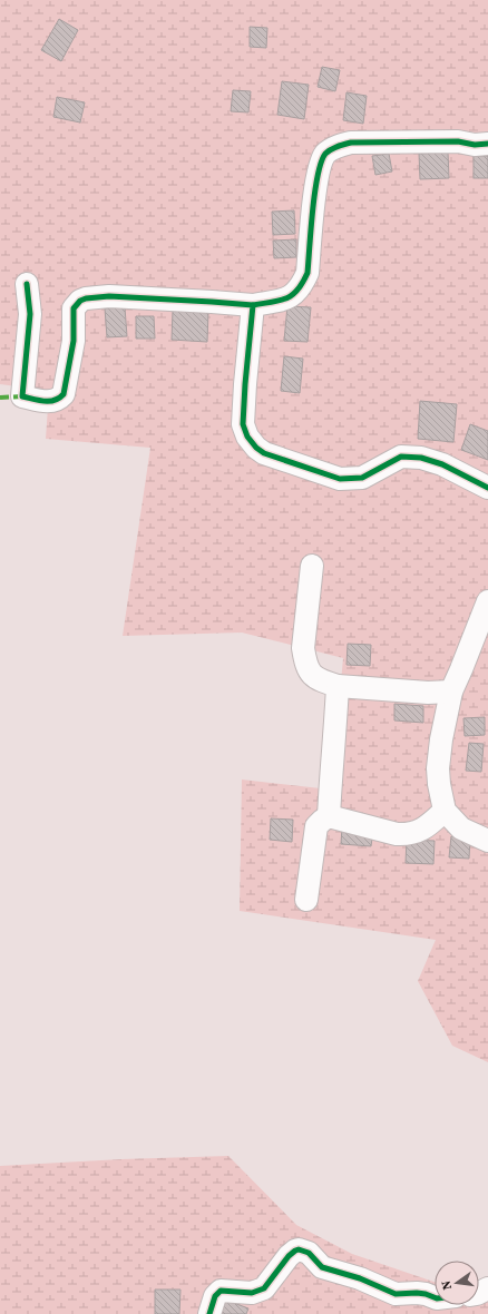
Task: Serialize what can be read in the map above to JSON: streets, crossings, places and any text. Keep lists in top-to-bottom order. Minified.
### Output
{"north":"left"}
